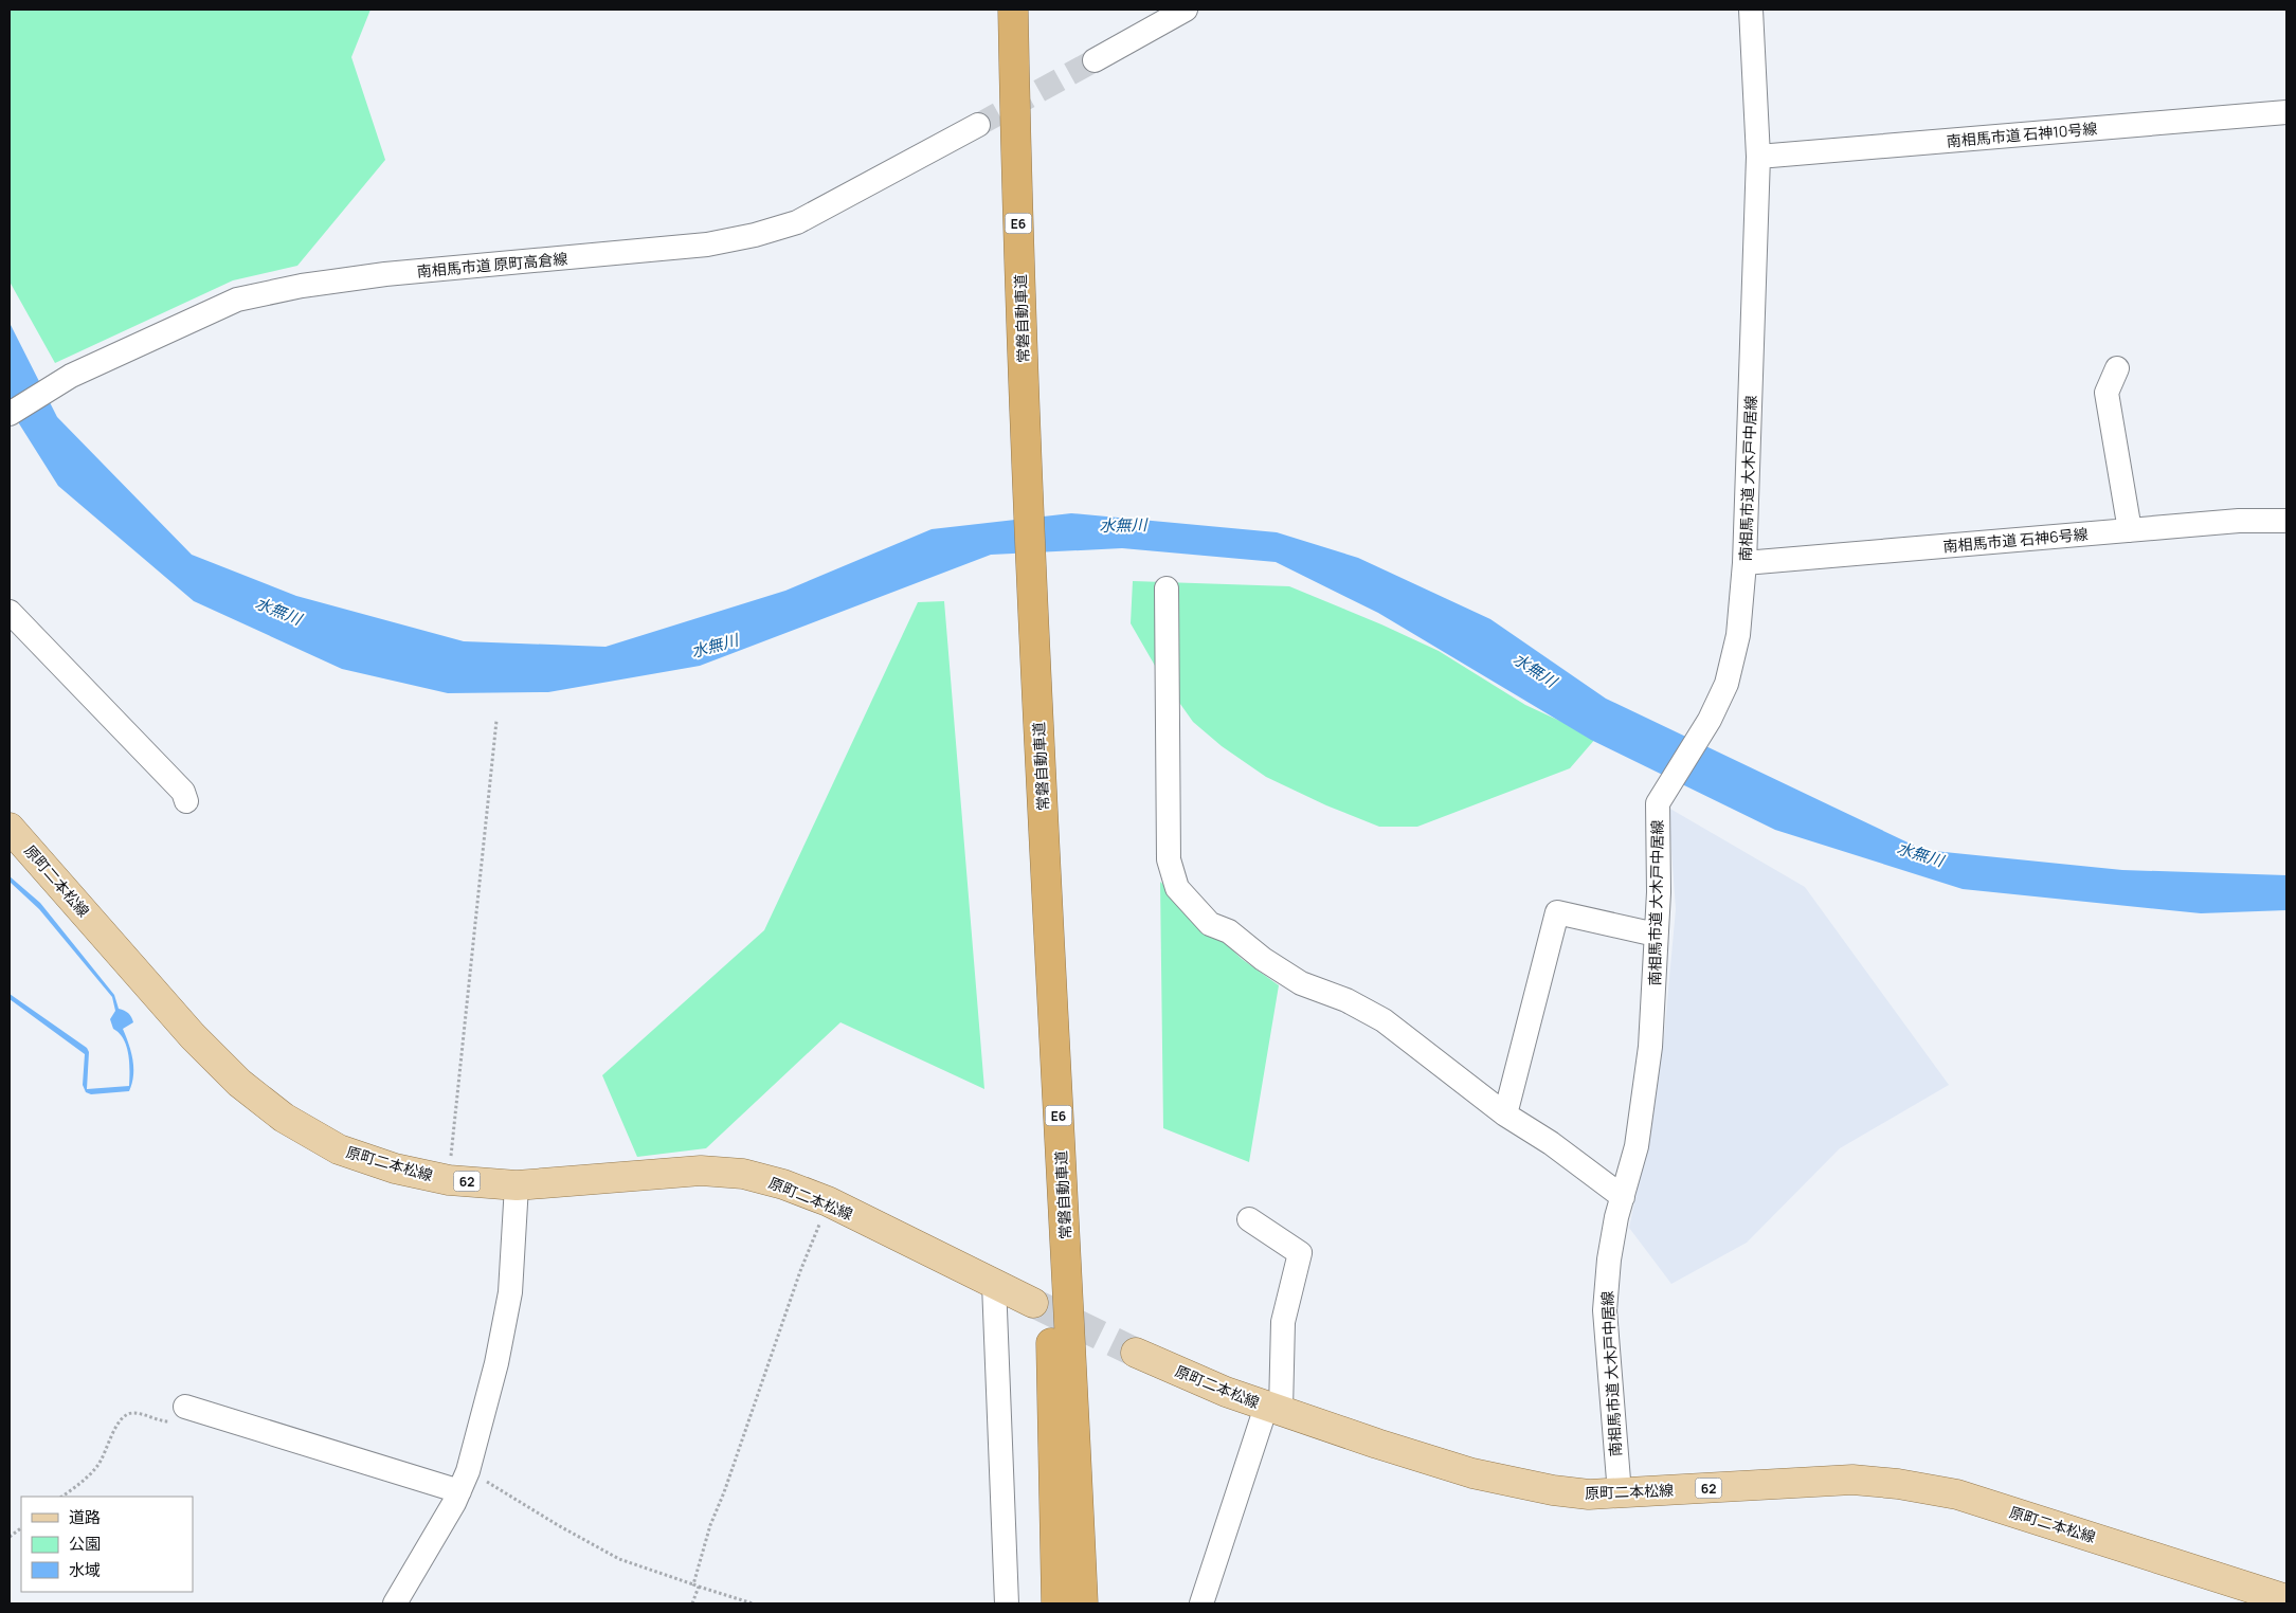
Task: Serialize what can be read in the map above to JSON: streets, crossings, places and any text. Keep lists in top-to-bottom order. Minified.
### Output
{"streets":{"highway":["E6","常磐自動車道"],"main road":["原町二本松線","62"],"street":["南相馬市道 石神10号線","南相馬市道 原町高倉線","南相馬市道 大木戸中居線","南相馬市道 石神6号線"]},"crossings":[["南相馬市道 石神10号線","南相馬市道 大木戸中居線"],["南相馬市道 大木戸中居線","南相馬市道 石神6号線"],["南相馬市道 大木戸中居線","原町二本松線"]],"water":["水無川"],"legend":["道路","公園","水域"]}
